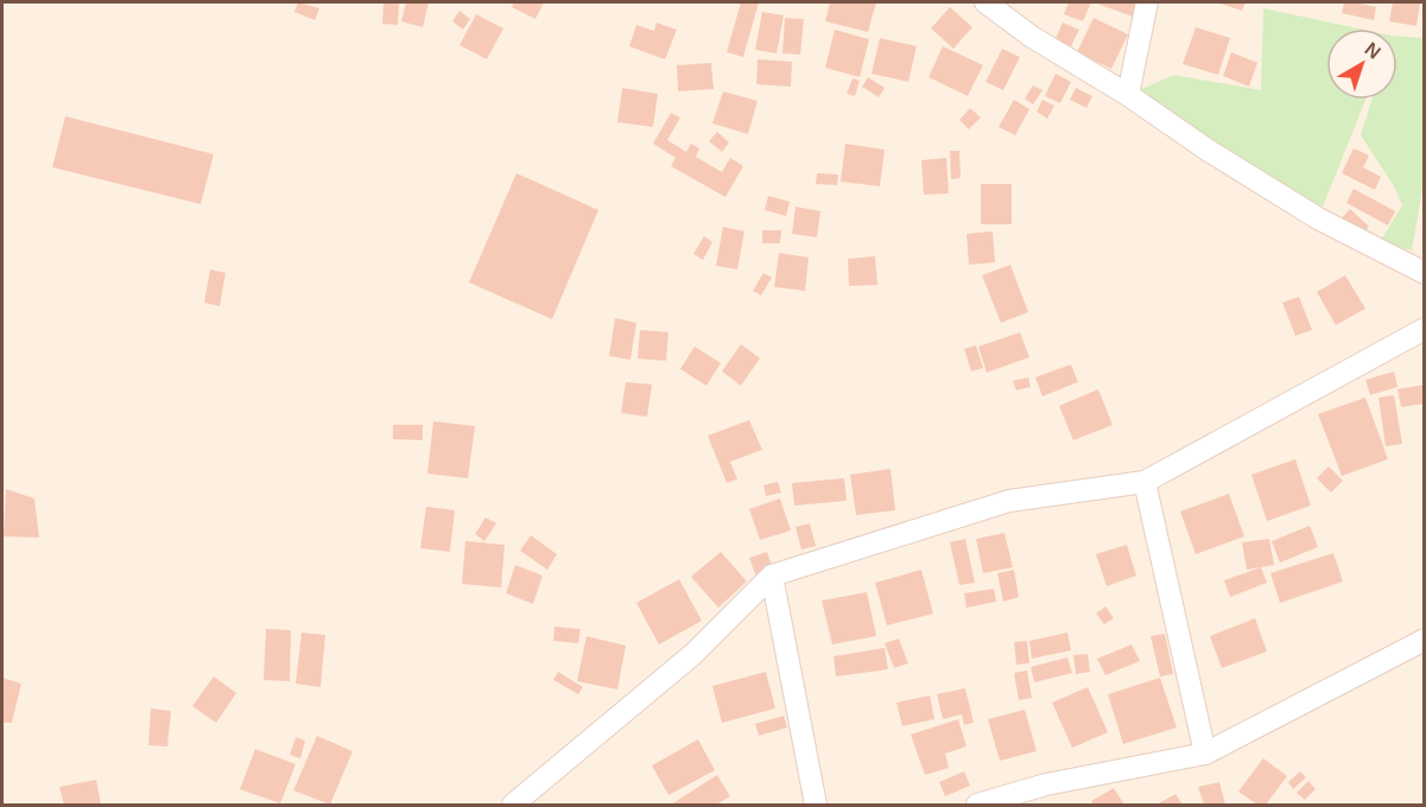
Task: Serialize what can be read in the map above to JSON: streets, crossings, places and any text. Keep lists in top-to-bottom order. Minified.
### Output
{"north":"top right"}
